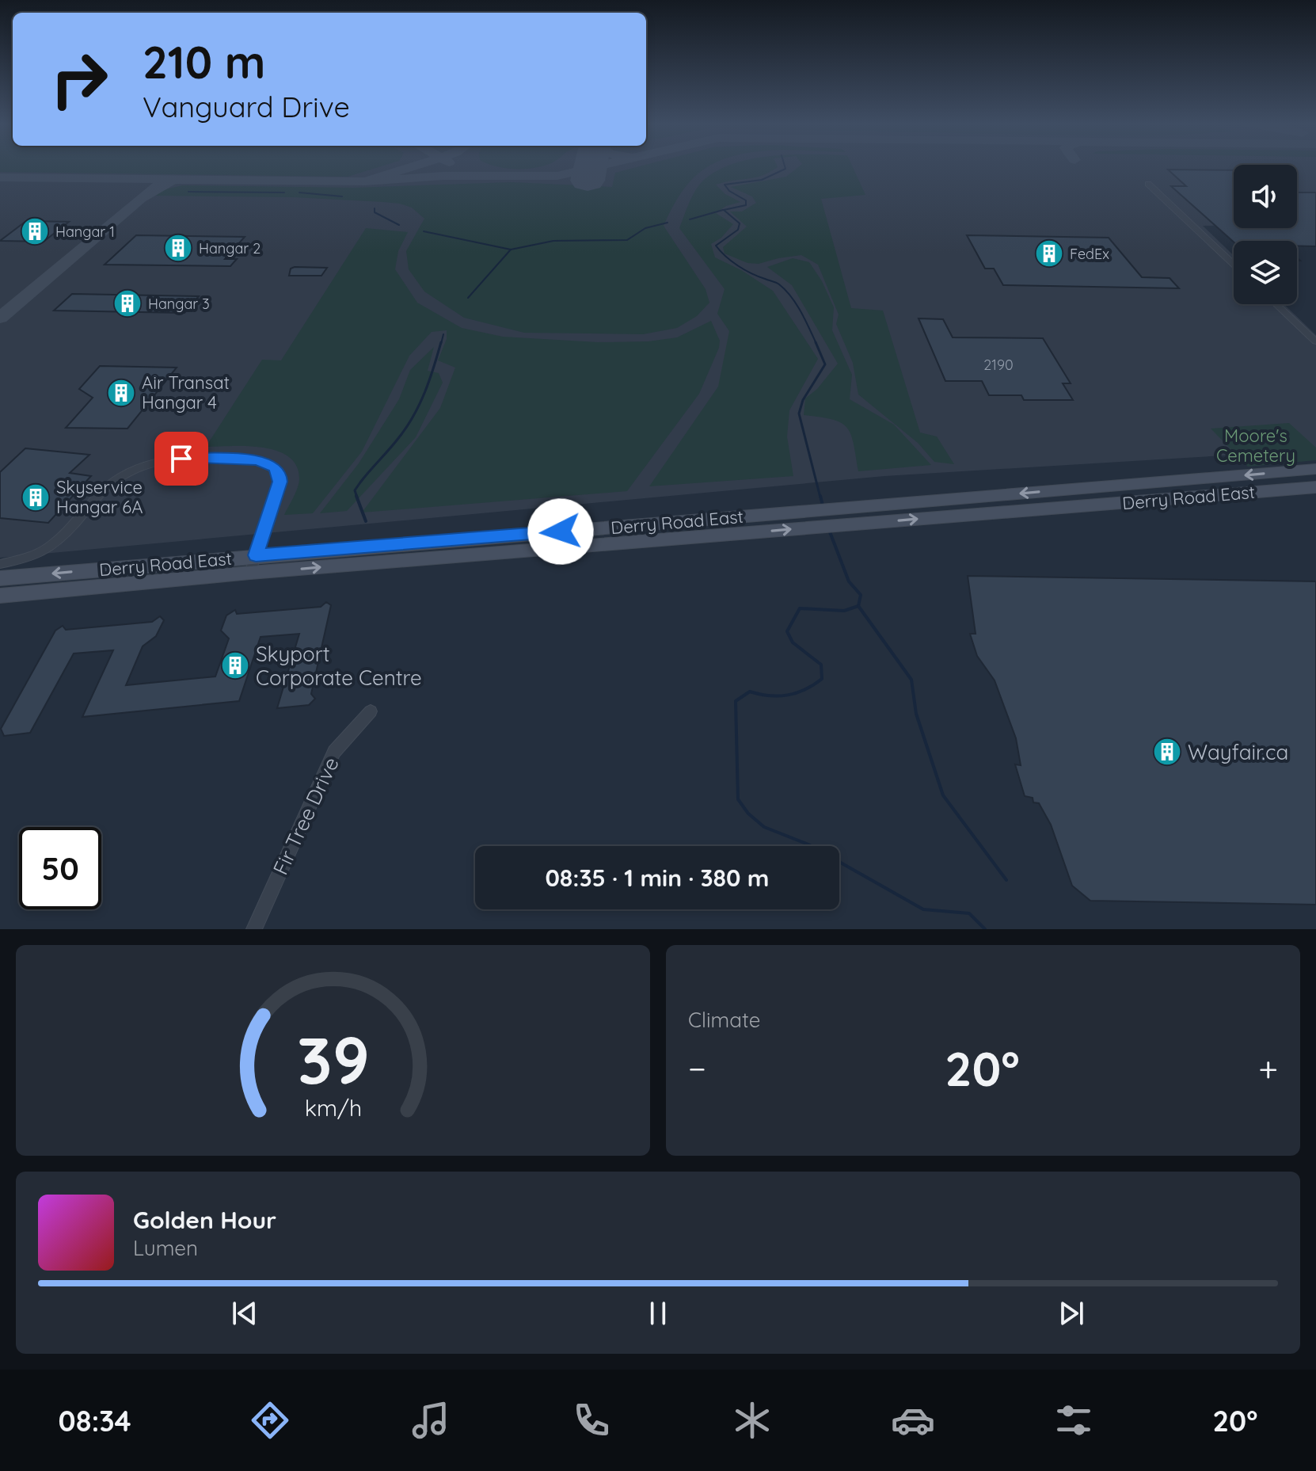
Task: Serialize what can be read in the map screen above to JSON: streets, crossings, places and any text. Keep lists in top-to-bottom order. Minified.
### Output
{"streets":{"main road":["Derry Road East"],"street":["Fir Tree Drive"]},"parks":["Moore's Cemetery"],"places":{"building":["Hangar 1","Hangar 2","FedEx","Hangar 3","Air Transat Hangar 4","Skyservice Hangar 6A","Skyport Corporate Centre","Wayfair.ca"]},"house_numbers":["2190"],"page":{"turn":["210 m","Vanguard Drive"],"limit":"50","trip":"08:35 · 1 min · 380 m","tile":"Climate","heat":["−","20°","+"],"song":["Golden Hour","Lumen"],"tabs":["08:34","20°"],"gauge":["39","km/h"]}}
